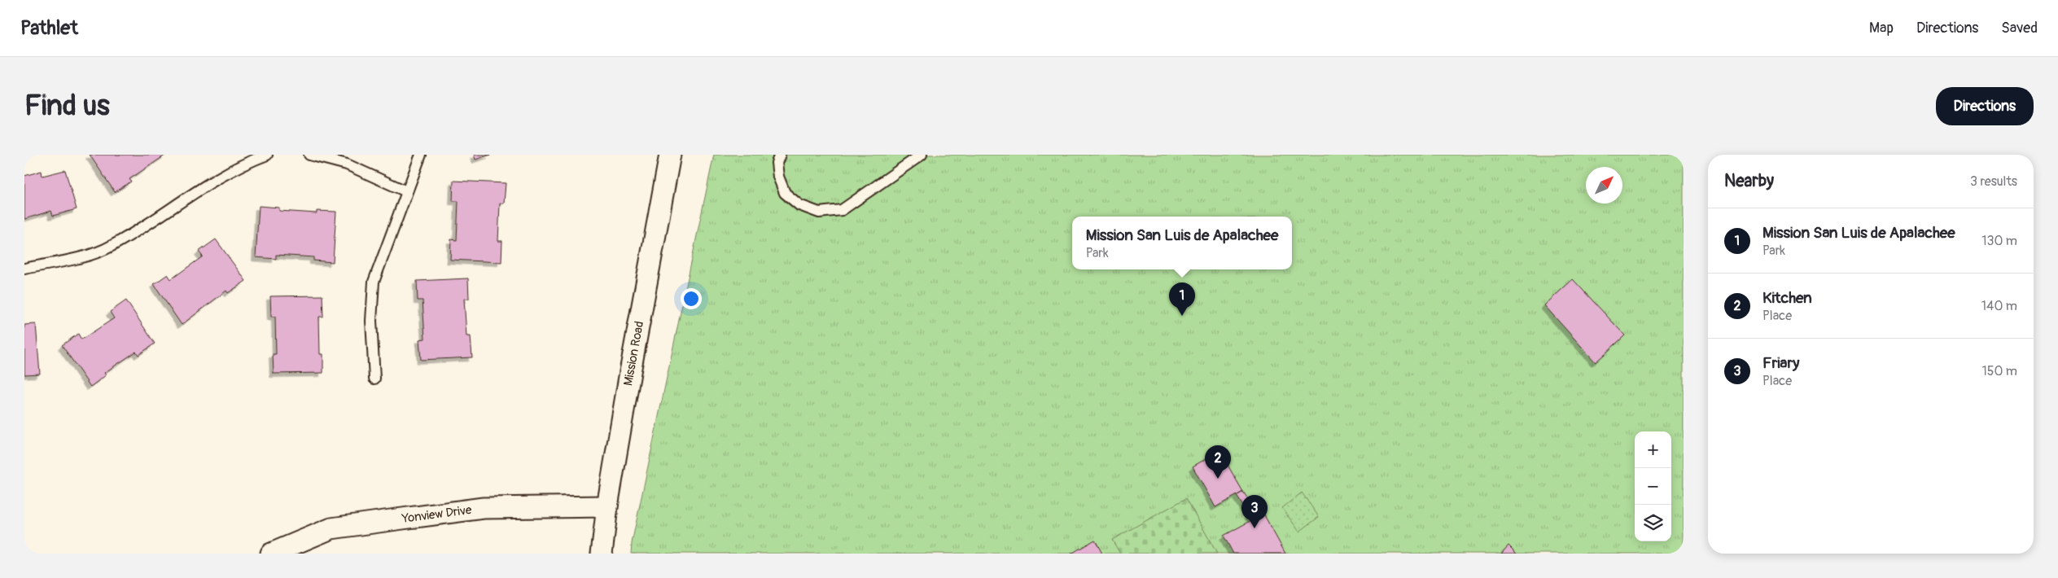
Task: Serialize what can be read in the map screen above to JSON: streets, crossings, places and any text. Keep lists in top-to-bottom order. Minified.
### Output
{"streets":{"street":["Mission Road","Yonview Drive"]},"crossings":[["Mission Road","Yonview Drive"]],"north":"top right","page":{"header":"Pathlet","nav":["Map","Directions","Saved"],"buttons":"Directions","title":"Find us","heading":["Nearby","3 results"],"list":[{"mark":"1","name":"Mission San Luis de Apalachee","note":"Park","value":"130 m"},{"mark":"2","name":"Kitchen","note":"Place","value":"140 m"},{"mark":"3","name":"Friary","note":"Place","value":"150 m"}],"popup":["Mission San Luis de Apalachee","Park"],"pins":["1","2","3"],"map_buttons":["+","−"]}}
